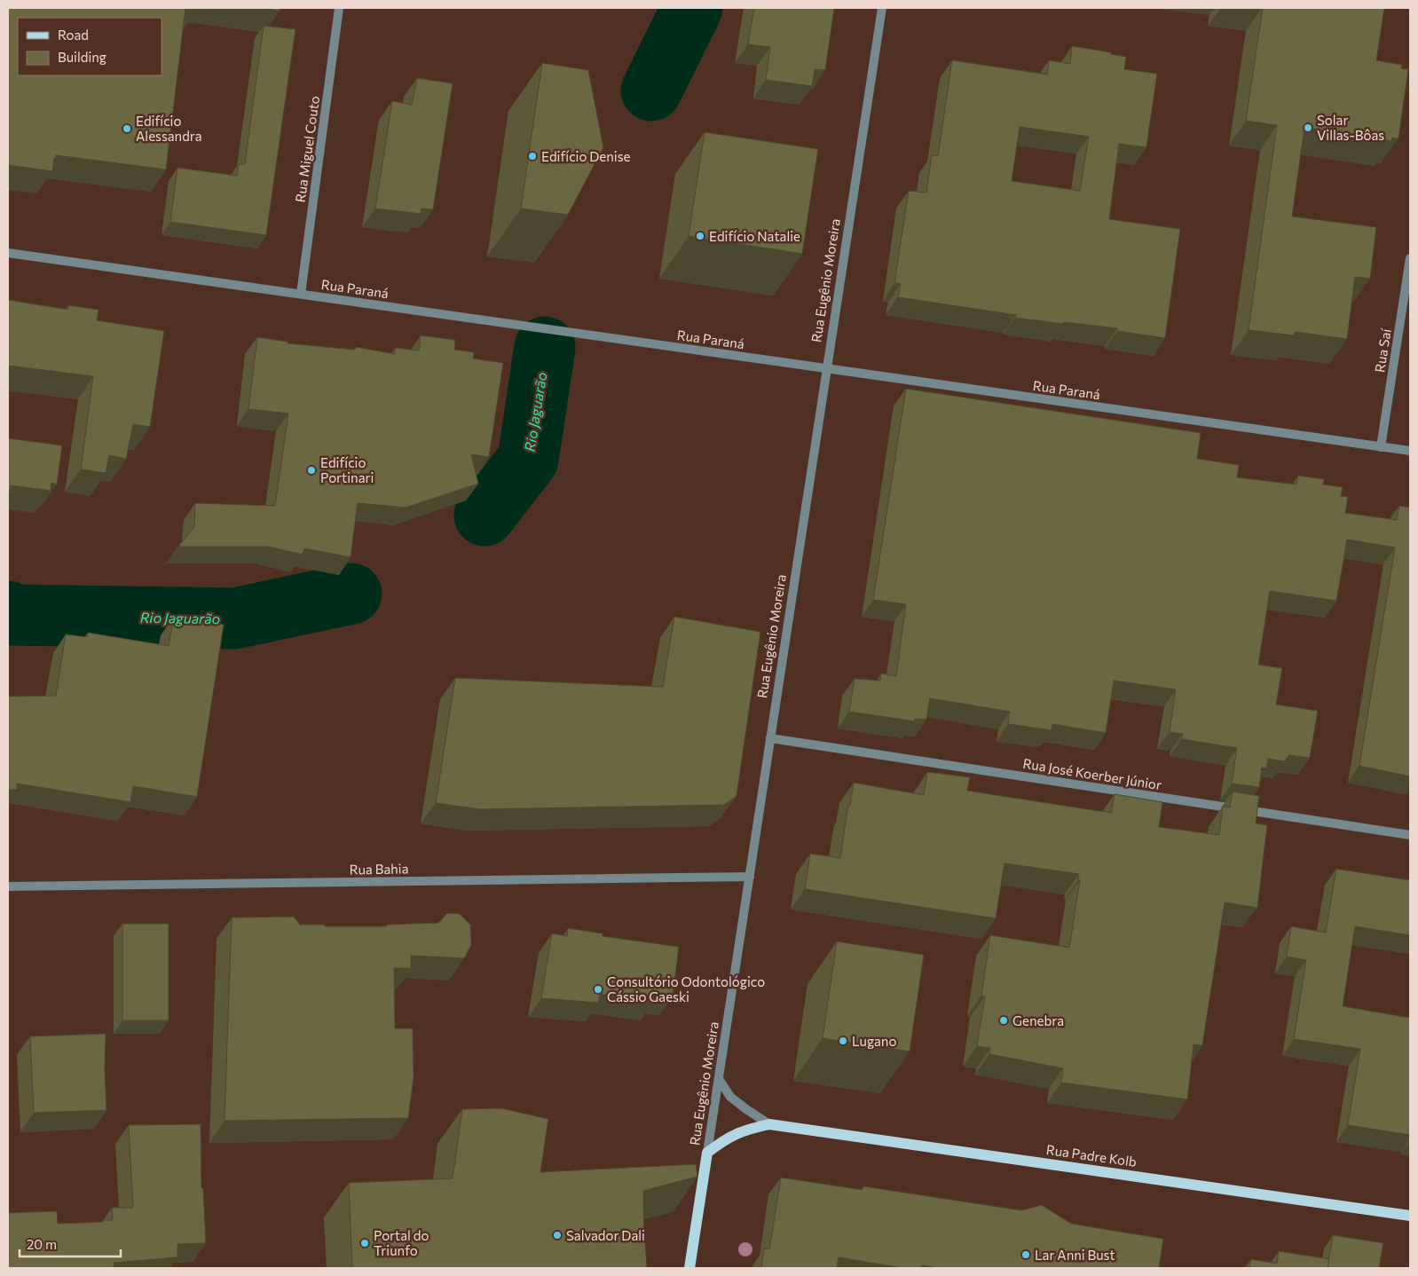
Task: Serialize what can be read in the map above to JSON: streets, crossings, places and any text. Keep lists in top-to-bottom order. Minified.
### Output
{"streets":{"main road":["Rua Eugênio Moreira","Rua Padre Kolb"],"street":["Rua Miguel Couto","Rua Paraná","Rua Saí","Rua José Koerber Júnior","Rua Bahia"]},"crossings":[["Rua Miguel Couto","Rua Paraná"],["Rua Eugênio Moreira","Rua Paraná"],["Rua Eugênio Moreira","Rua José Koerber Júnior"],["Rua Eugênio Moreira","Rua Bahia"],["Rua Eugênio Moreira","Rua Padre Kolb"],["Rua Paraná","Rua Saí"]],"water":["Rio Jaguarão"],"places":["Solar Villas-Bôas","Edifício Alessandra","Edifício Denise","Edifício Natalie","Edifício Portinari","Consultório Odontológico Cássio Gaeski","Genebra","Lugano","Salvador Dali","Portal do Triunfo","Lar Anni Bust"],"legend":["Road","Building"],"scale_bar":"20 m"}
